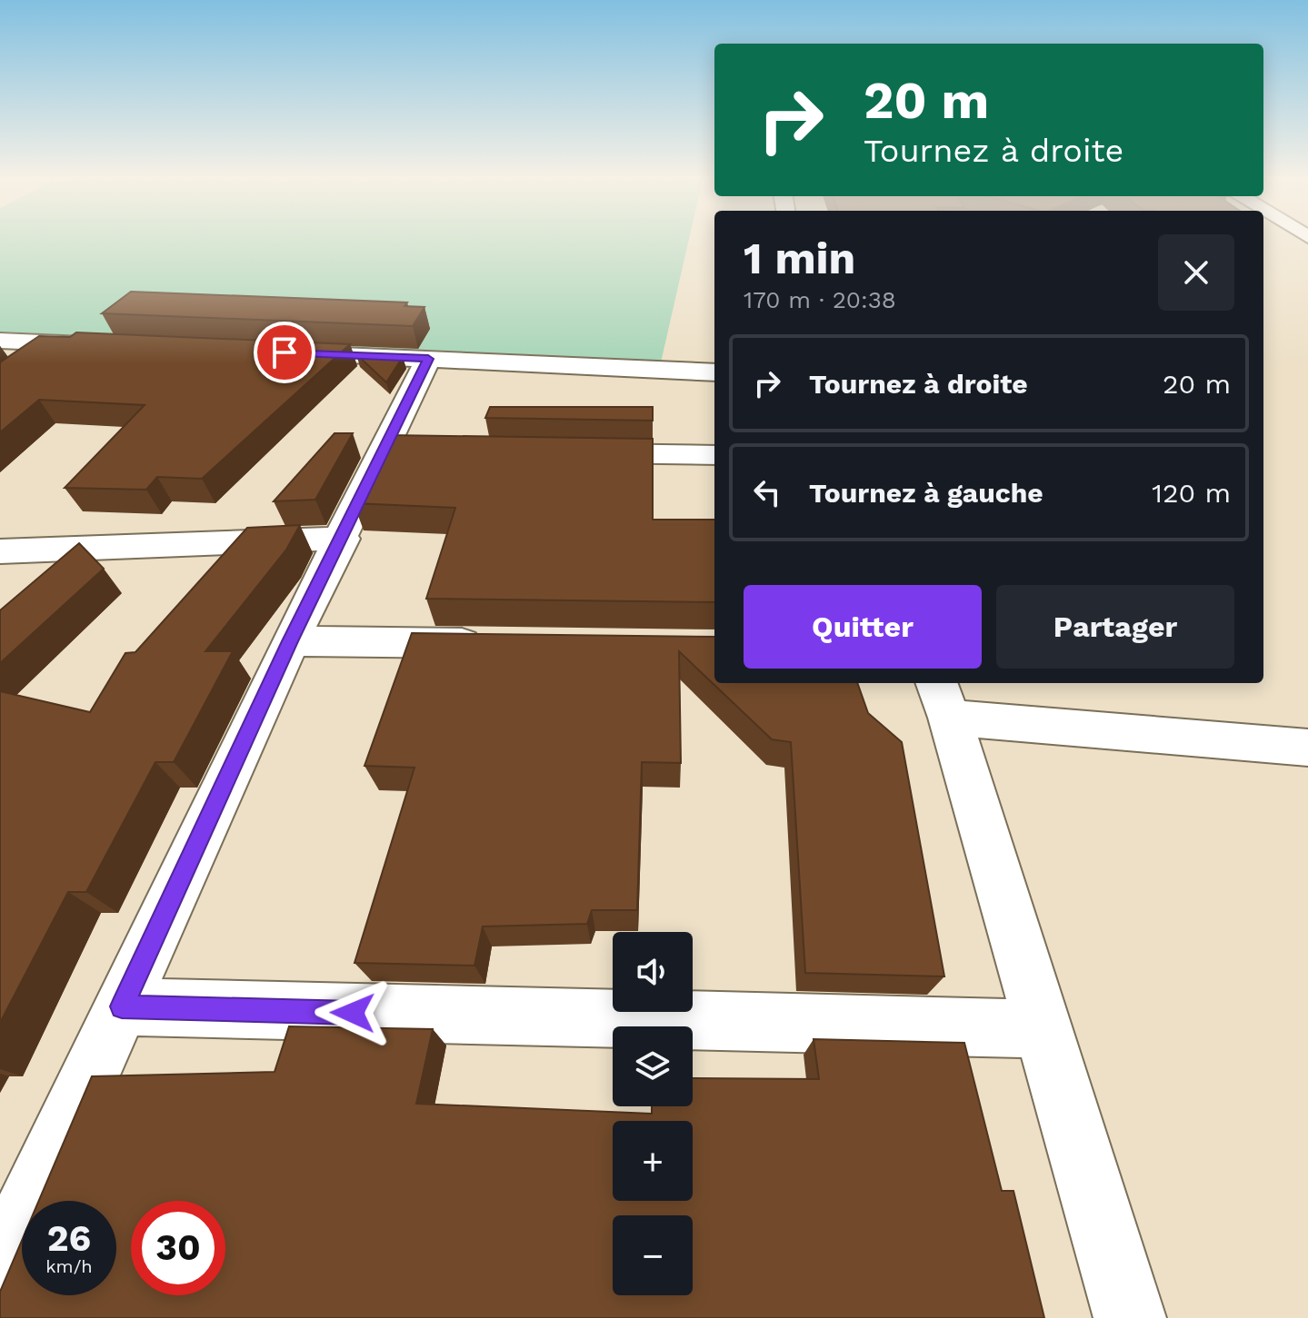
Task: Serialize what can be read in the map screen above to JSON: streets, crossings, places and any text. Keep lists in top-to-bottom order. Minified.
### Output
{"page":{"turn":["20 m","Tournez à droite"],"heading":["1 min","170 m · 20:38"],"list":[{"name":"Tournez à droite","value":"20 m"},{"name":"Tournez à gauche","value":"120 m"}],"buttons":["Quitter","Partager"],"map_buttons":["+","−"],"speed":"26 km/h","limit":"30"}}
